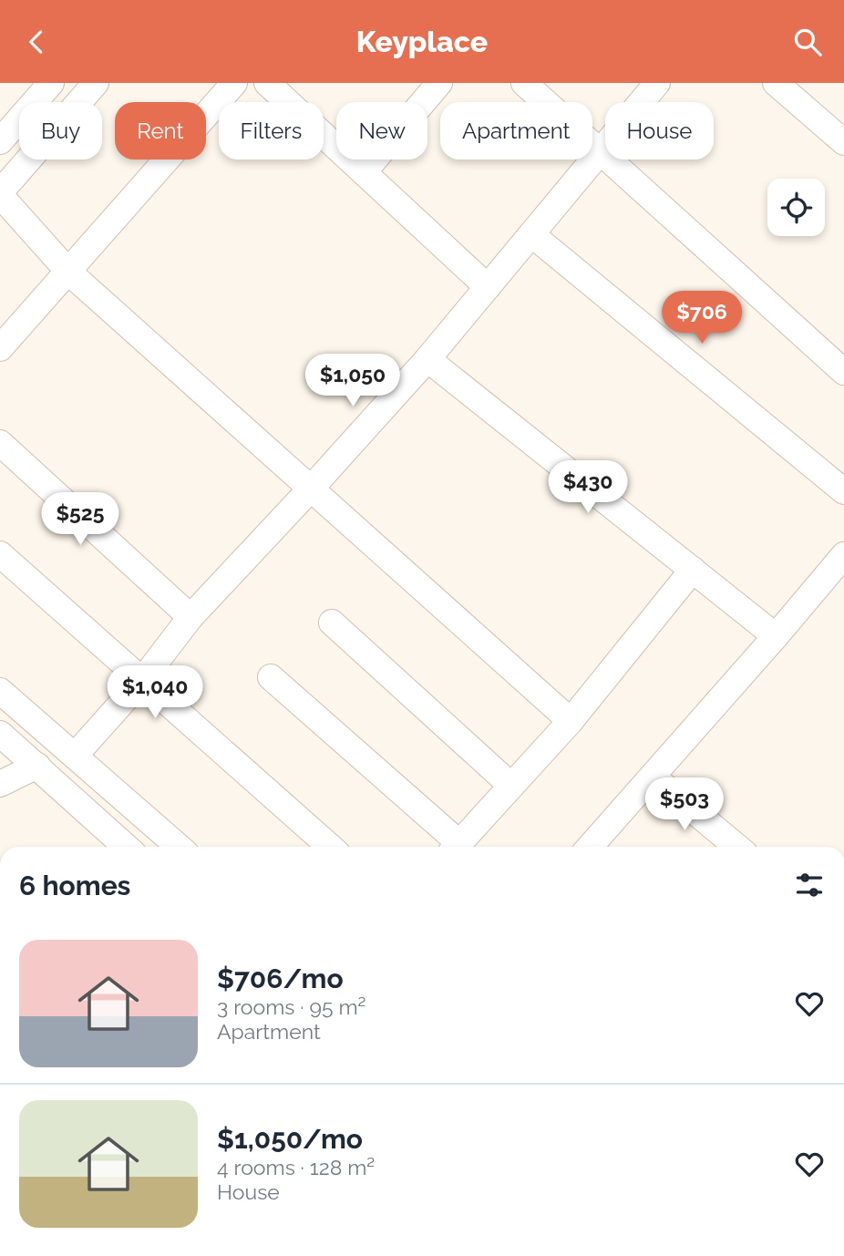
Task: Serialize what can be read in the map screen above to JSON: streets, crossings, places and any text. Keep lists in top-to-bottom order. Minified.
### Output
{"page":{"header":"Keyplace","chip":["Buy","Rent","Filters","New","Apartment","House"],"price":["$706","$1,050","$430","$525","$1,040","$503"],"heading":"6 homes","list":[{"name":"$706/mo","note":"3 rooms · 95 m² · Apartment"},{"name":"$1,050/mo","note":"4 rooms · 128 m² · House"}]}}
